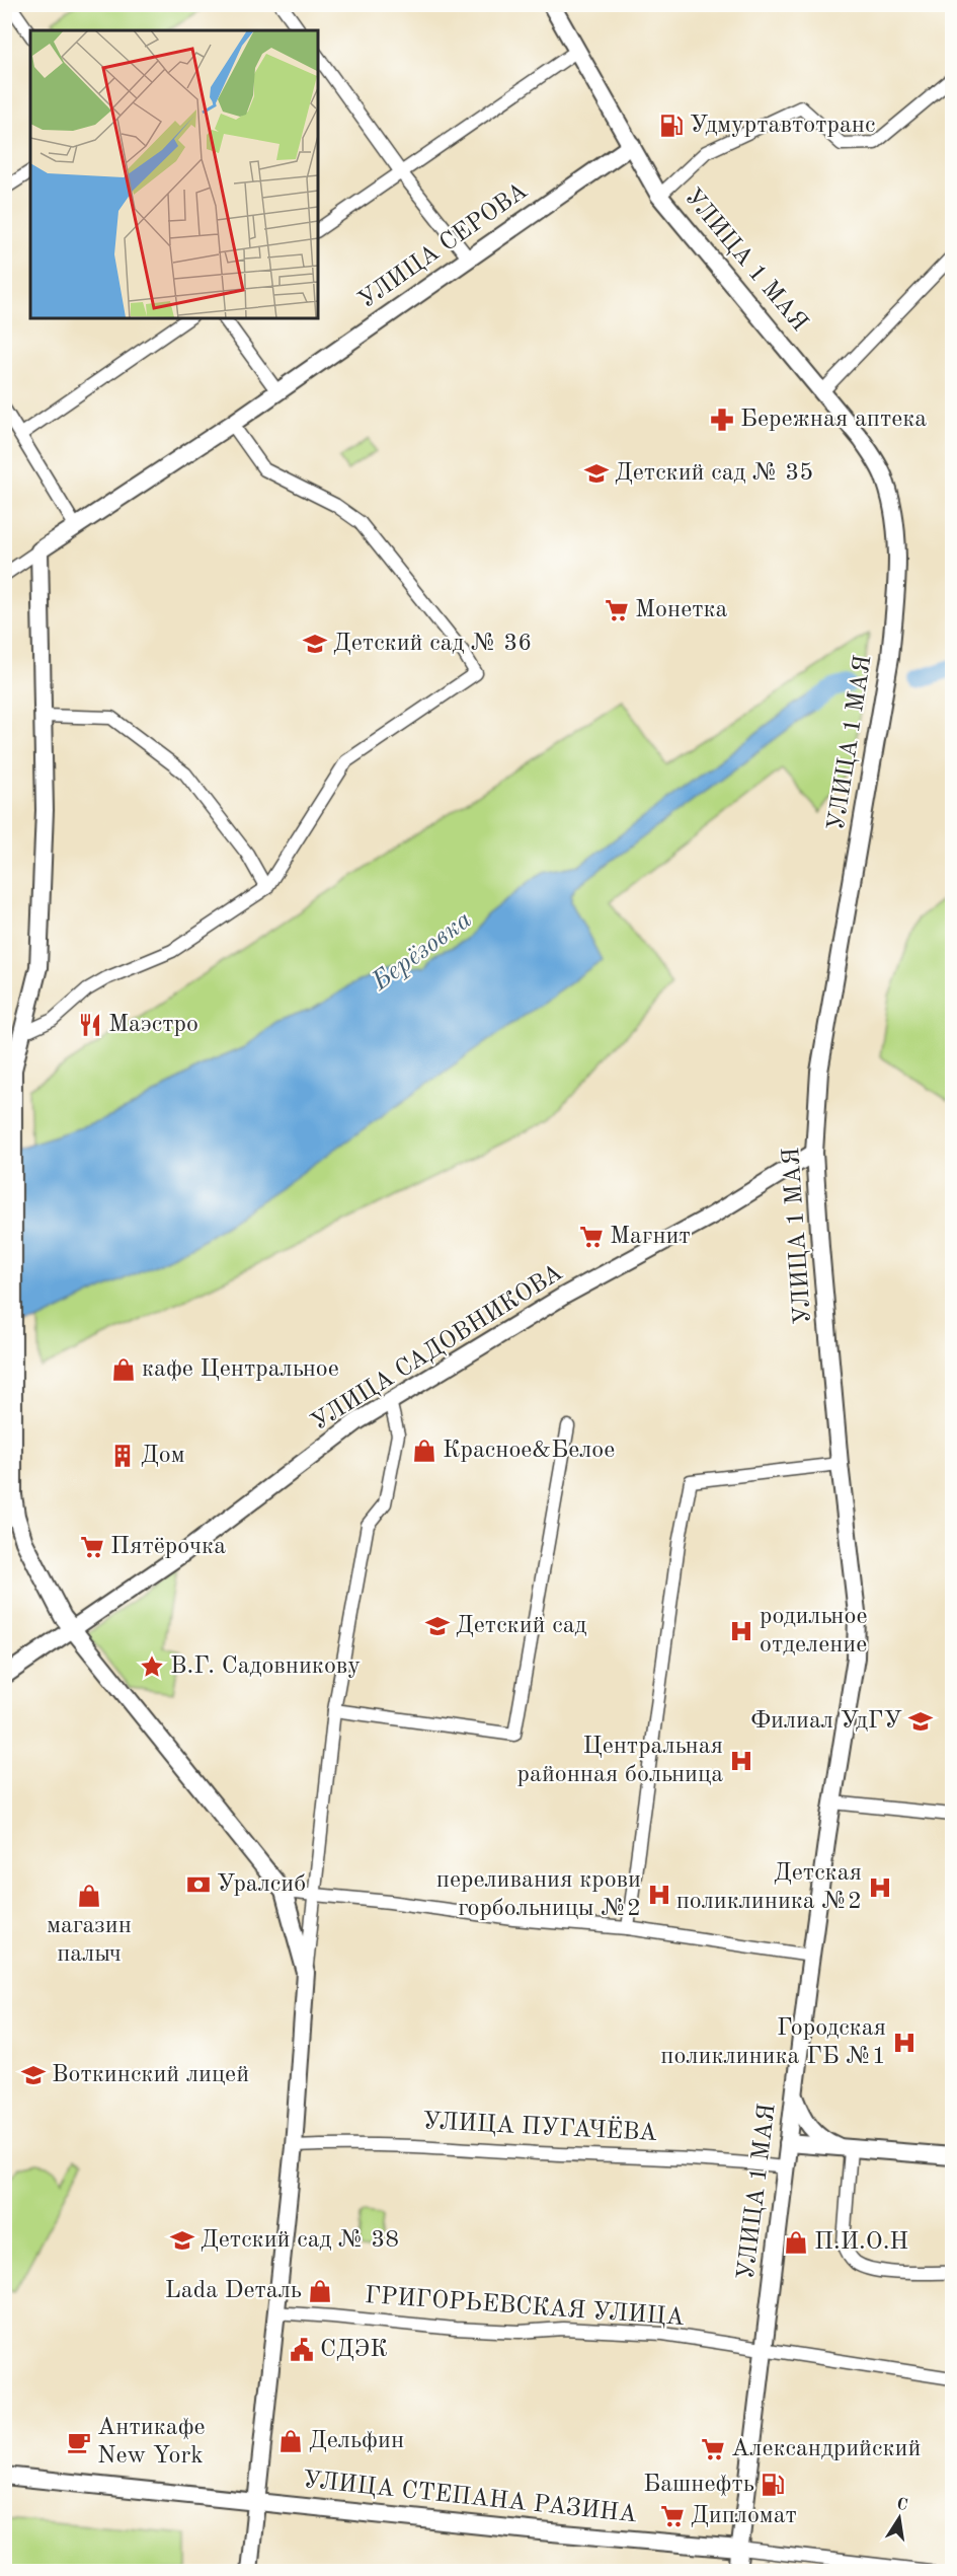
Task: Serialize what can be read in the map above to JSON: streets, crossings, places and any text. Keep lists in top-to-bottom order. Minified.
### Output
{"streets":{"main road":["УЛИЦА СЕРОВА","УЛИЦА 1 МАЯ","УЛИЦА САДОВНИКОВА","УЛИЦА СТЕПАНА РАЗИНА"],"street":["УЛИЦА ПУГАЧЁВА","ГРИГОРЬЕВСКАЯ УЛИЦА"]},"crossings":[["УЛИЦА СЕРОВА","УЛИЦА 1 МАЯ"],["УЛИЦА 1 МАЯ","УЛИЦА САДОВНИКОВА"],["УЛИЦА 1 МАЯ","УЛИЦА ПУГАЧЁВА"],["УЛИЦА 1 МАЯ","ГРИГОРЬЕВСКАЯ УЛИЦА"],["УЛИЦА 1 МАЯ","УЛИЦА СТЕПАНА РАЗИНА"]],"water":["Берёзовка"],"places":{"fuel station":["Удмуртавтотранс","Башнефть"],"pharmacy":["Бережная аптека"],"school or university":["Детский сад № 35","Детский сад № 36","Детский сад","Филиал УдГУ","Воткинский лицей","Детский сад № 38"],"supermarket":["Монетка","Магнит","Пятёрочка","Александрийский","Дипломат"],"restaurant":["Маэстро"],"shop":["кафе Центральное","Красное&Белое","магазин палыч","П.И.О.Н","Lada Dеталь","Дельфин"],"building":["Дом"],"hospital":["родильное отделение","Центральная районная больница","Детская поликлиника №2","переливания крови горбольницы №2","Городская поликлиника ГБ №1"],"place":["В.Г. Садовникову"],"bank":["Уралсиб"],"public building":["СДЭК"],"cafe":["Антикафе New York"]},"north":"top"}
